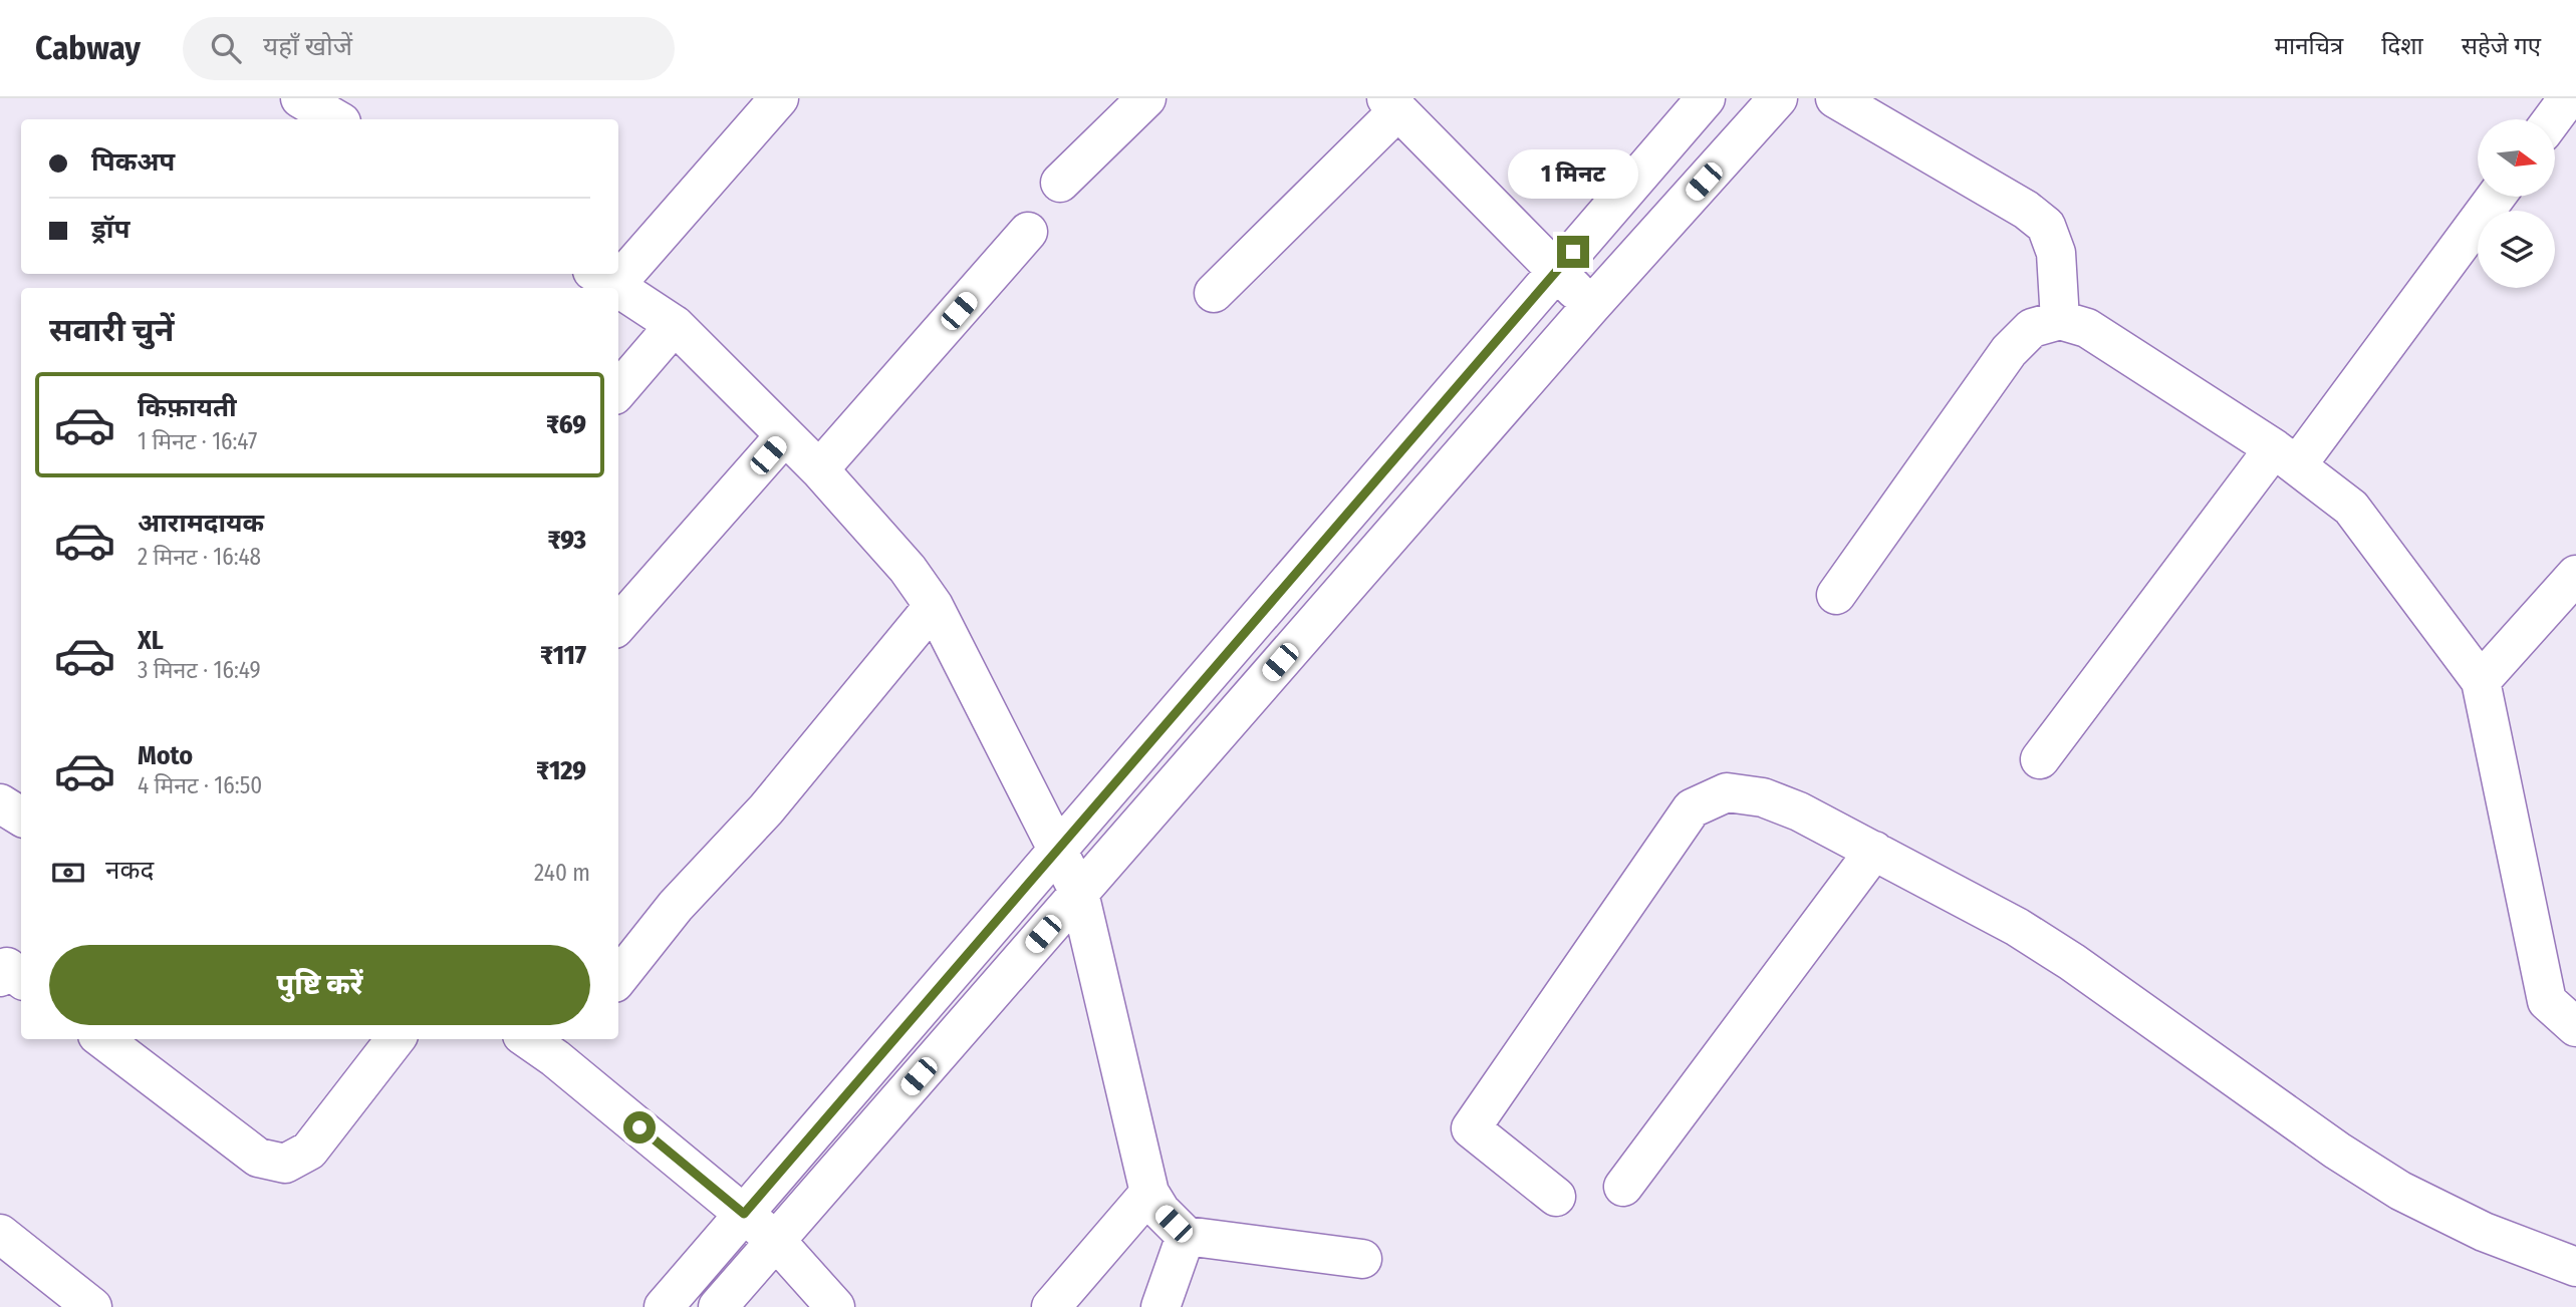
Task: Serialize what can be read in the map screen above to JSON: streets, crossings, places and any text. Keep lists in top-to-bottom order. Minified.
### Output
{"north":"right","page":{"header":"Cabway","search":"यहाँ खोजें","nav":["मानचित्र","दिशा","सहेजे गए"],"banner":["पिकअप","ड्रॉप"],"bubble":"1 मिनट","heading":"सवारी चुनें","list":[{"name":"किफ़ायती","note":"1 मिनट · 16:47","value":"₹69"},{"name":"आरामदायक","note":"2 मिनट · 16:48","value":"₹93"},{"name":"XL","note":"3 मिनट · 16:49","value":"₹117"},{"name":"Moto","note":"4 मिनट · 16:50","value":"₹129"}],"pay":["नकद","240 m"],"buttons":"पुष्टि करें"}}
